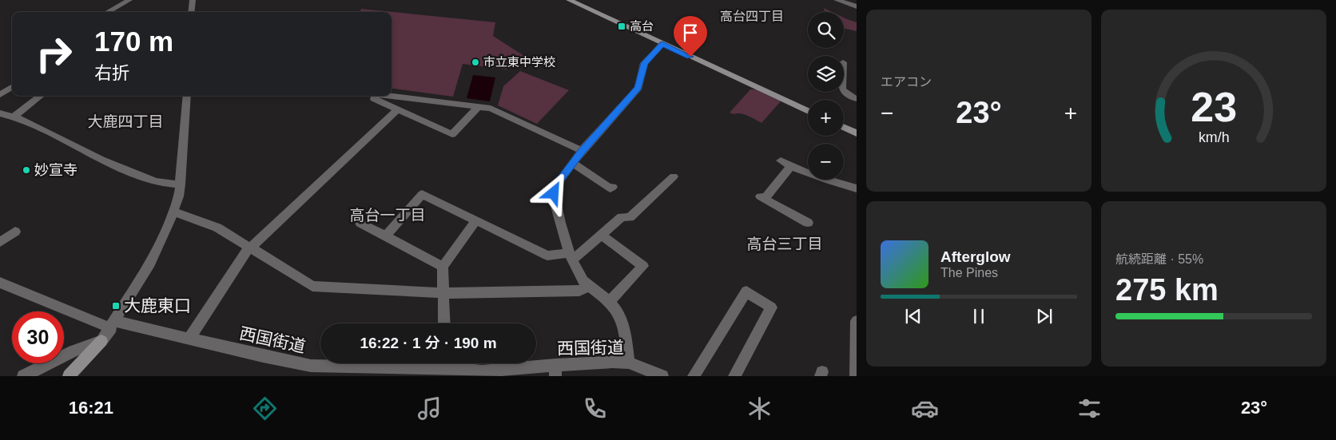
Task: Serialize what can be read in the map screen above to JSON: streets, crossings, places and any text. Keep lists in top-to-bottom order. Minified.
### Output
{"streets":{"street":["西国街道"]},"districts":["高台四丁目","大鹿四丁目","高台一丁目","高台三丁目"],"places":{"transit":["高台","大鹿東口"],"other":["市立東中学校","妙宣寺"]},"page":{"tile":["エアコン",["航続距離 · 55%","275 km"]],"map_buttons":["+","−"],"turn":["170 m","右折"],"heat":["−","23°","+"],"song":["Afterglow","The Pines"],"limit":"30","trip":"16:22 · 1 分 · 190 m","tabs":["16:21","23°"],"gauge":["23","km/h"]}}
